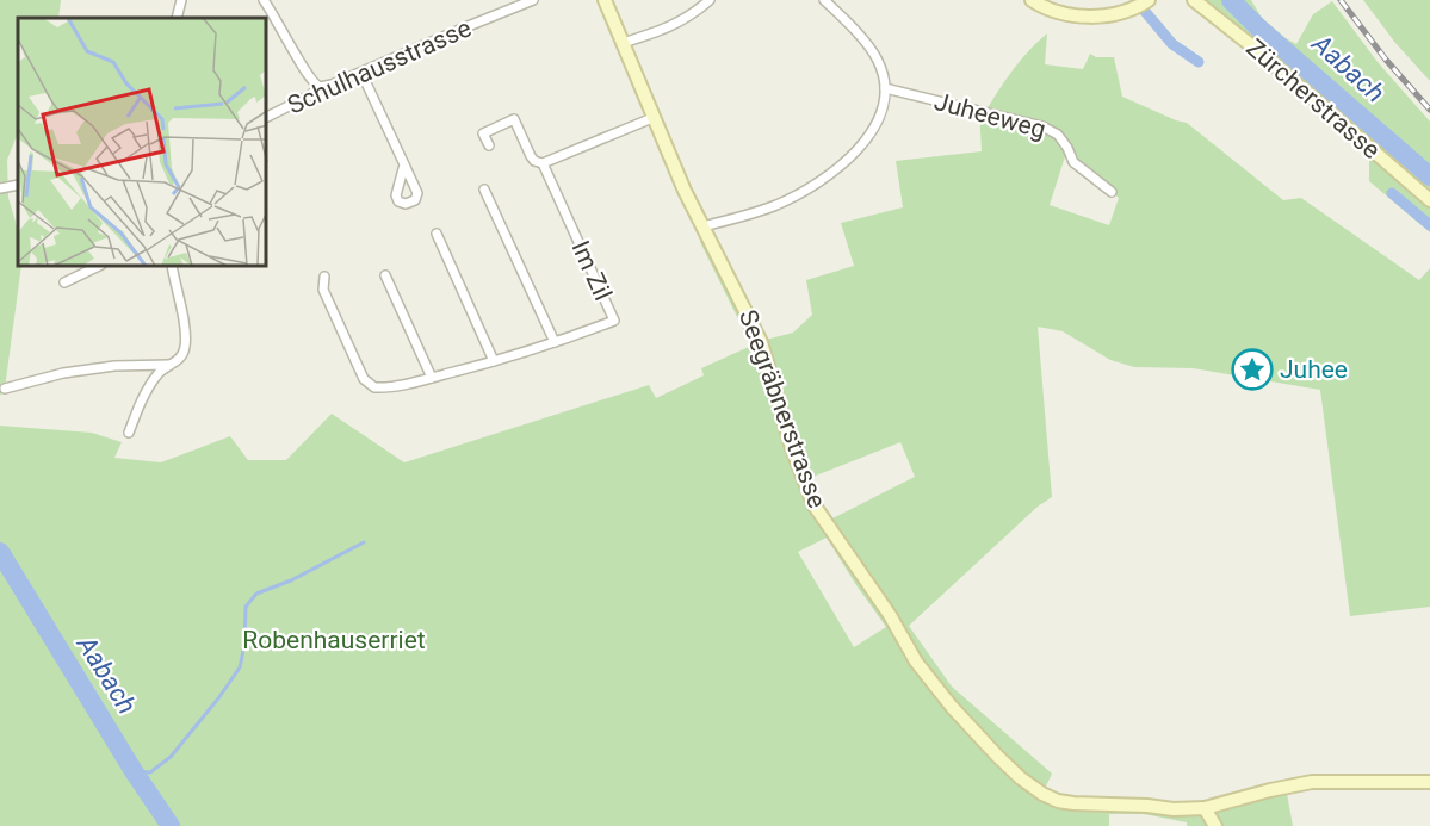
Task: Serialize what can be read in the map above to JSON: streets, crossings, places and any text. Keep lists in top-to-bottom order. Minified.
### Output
{"streets":{"street":["Schulhausstrasse","Zürcherstrasse","Juheeweg","Im Zil","Seegräbnerstrasse"]},"water":["Aabach"],"parks":["Robenhauserriet"],"places":{"place":["Juhee"]}}
